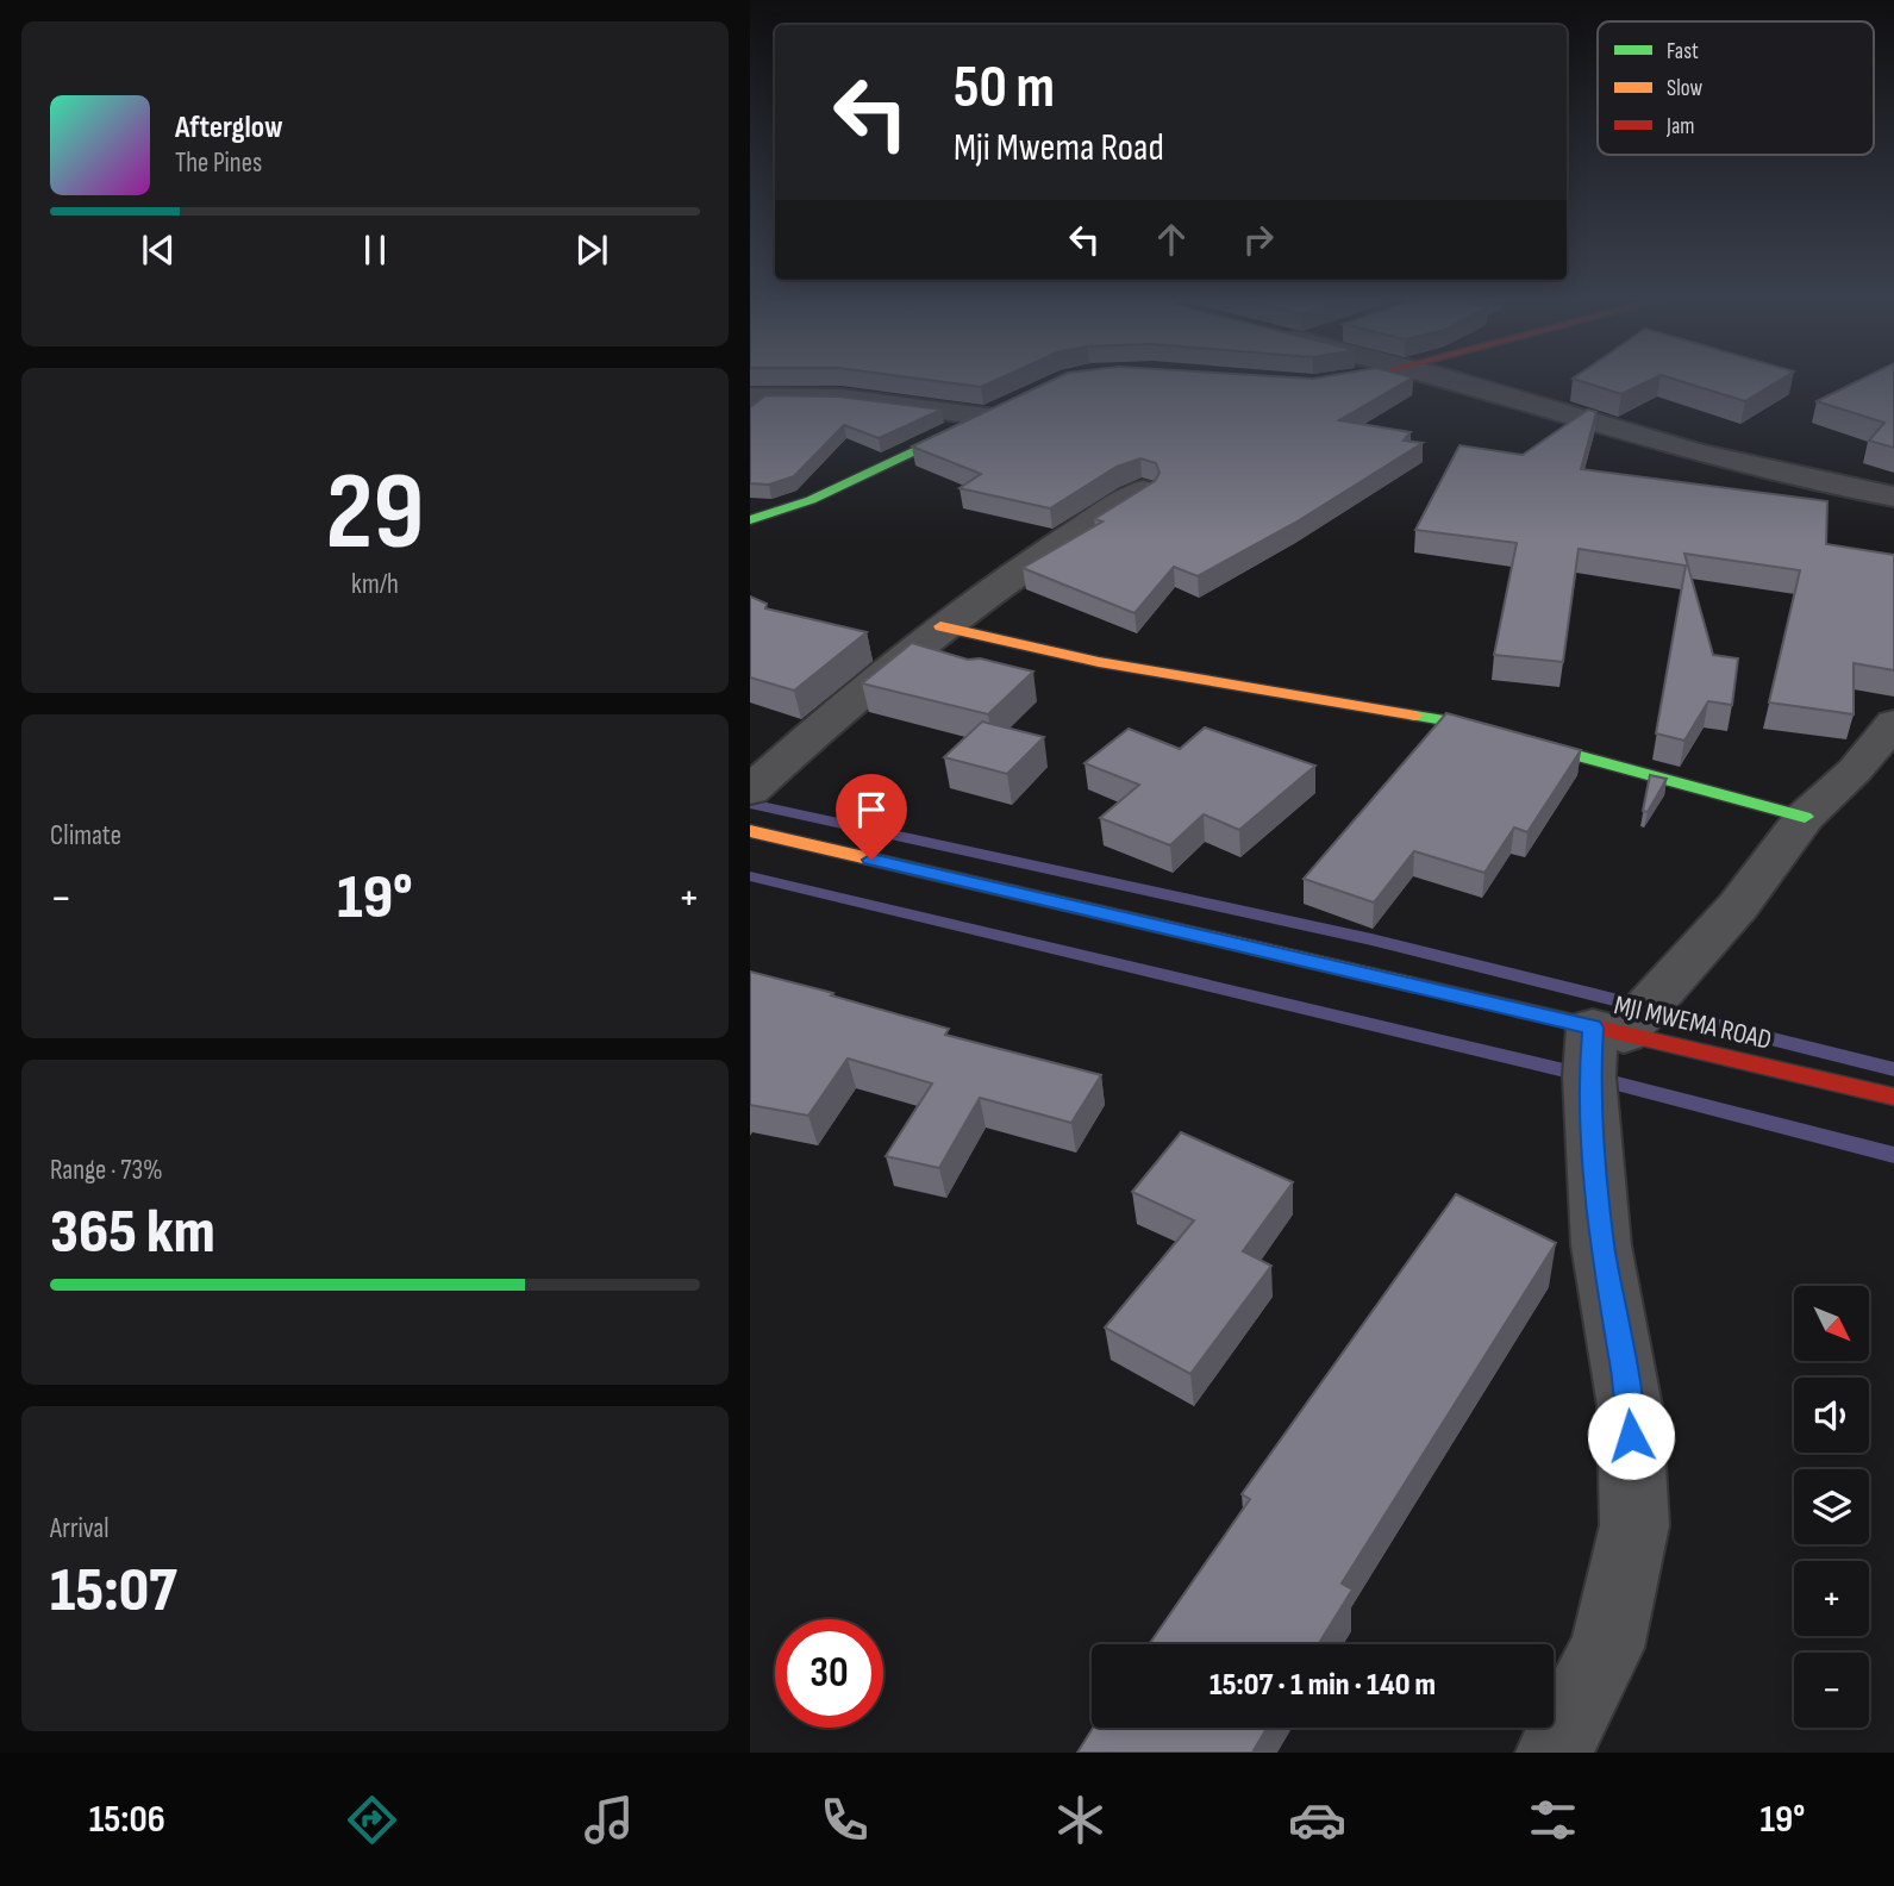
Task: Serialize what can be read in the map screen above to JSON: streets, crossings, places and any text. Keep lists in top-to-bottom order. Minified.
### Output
{"streets":{"street":["MJI MWEMA ROAD"]},"legend":["Fast","Slow","Jam"],"north":"bottom right","page":{"turn":["50 m","Mji Mwema Road"],"song":["Afterglow","The Pines"],"tile":[["29","km/h"],"Climate",["Range · 73%","365 km"],["Arrival","15:07"]],"heat":["−","19°","+"],"map_buttons":["+","−"],"limit":"30","trip":"15:07 · 1 min · 140 m","tabs":["15:06","19°"]}}
